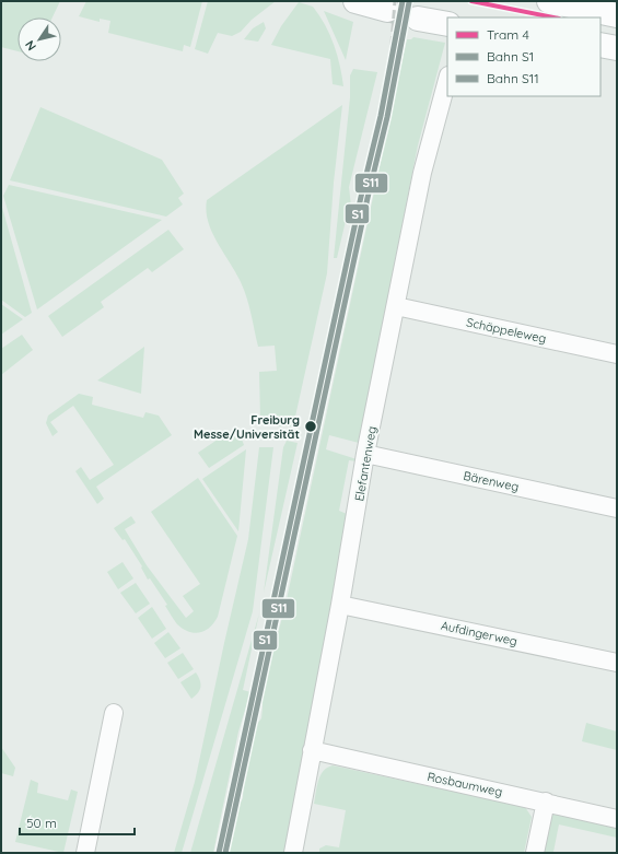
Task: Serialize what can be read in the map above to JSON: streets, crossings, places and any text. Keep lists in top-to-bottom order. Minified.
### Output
{"streets":{"street":["Schäppeleweg","Elefantenweg","Bärenweg","Aufdingerweg","Rosbaumweg"]},"crossings":[["Schäppeleweg","Elefantenweg"],["Elefantenweg","Bärenweg"],["Elefantenweg","Aufdingerweg"],["Elefantenweg","Rosbaumweg"]],"places":["Freiburg Messe/Universität"],"lines":["tram line 4","rail line S1","rail line S11"],"legend":["Tram 4","Bahn S1","Bahn S11"],"scale_bar":"50 m","north":"bottom left"}
